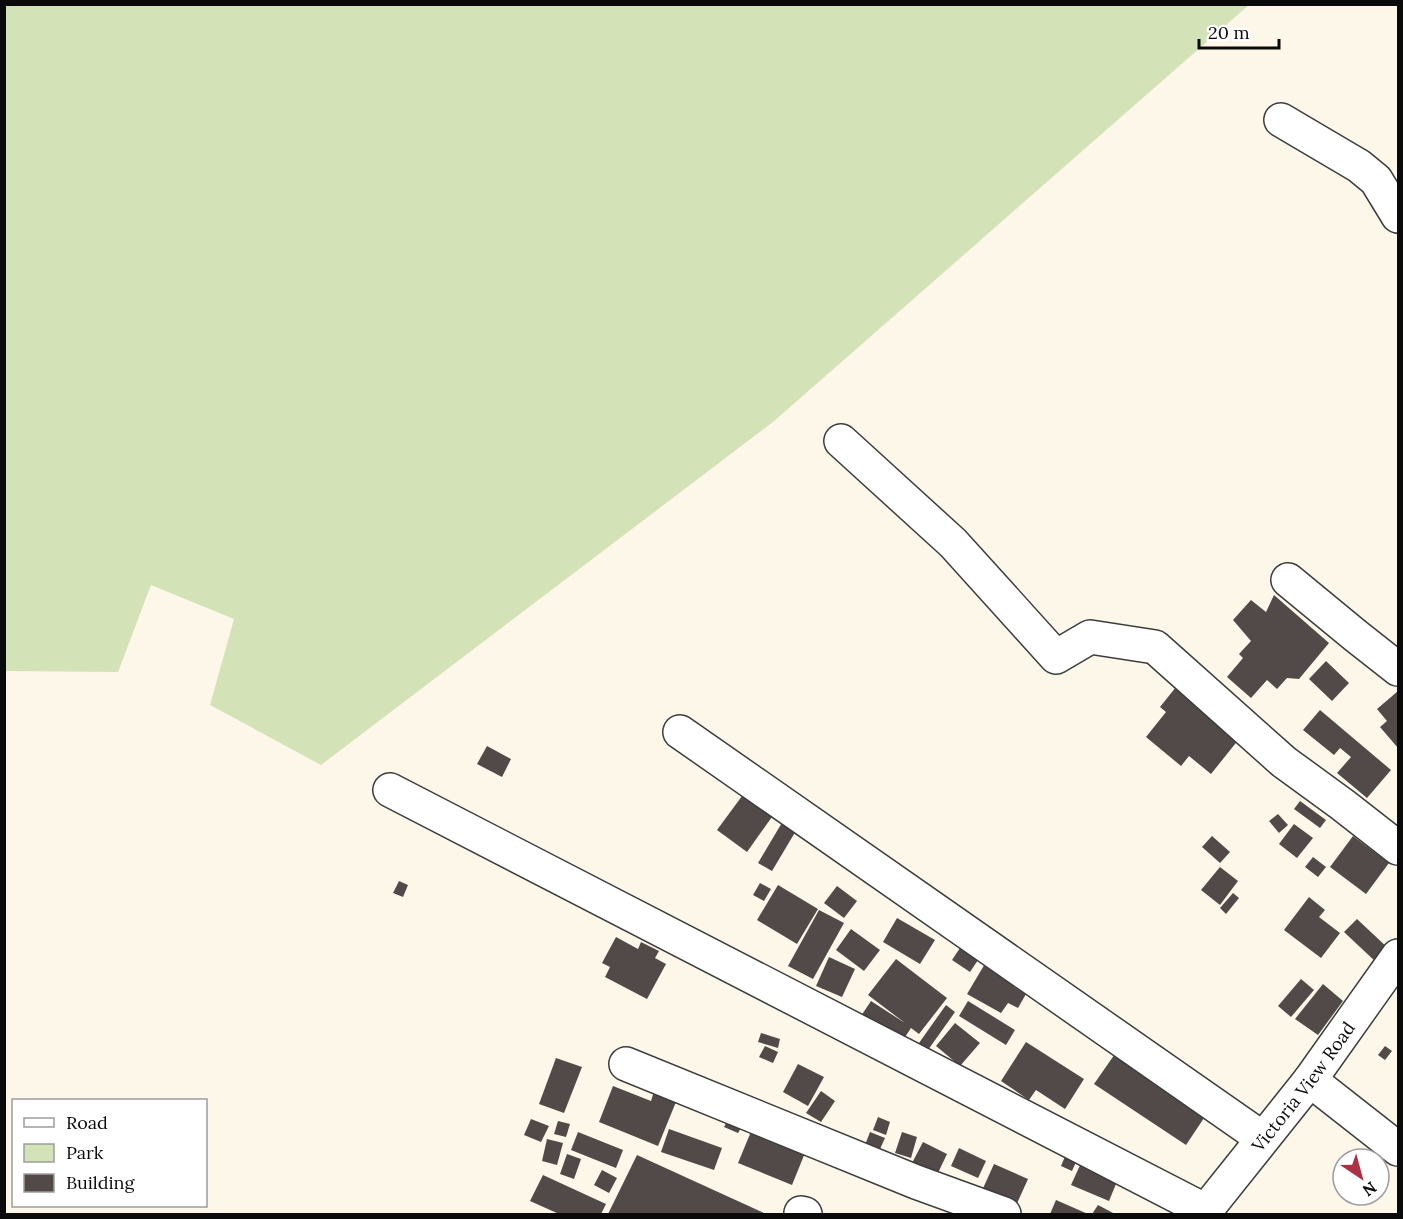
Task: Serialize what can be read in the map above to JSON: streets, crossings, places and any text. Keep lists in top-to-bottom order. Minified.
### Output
{"streets":{"street":["Victoria View Road"]},"legend":["Road","Park","Building"],"scale_bar":"20 m","north":"bottom right"}
